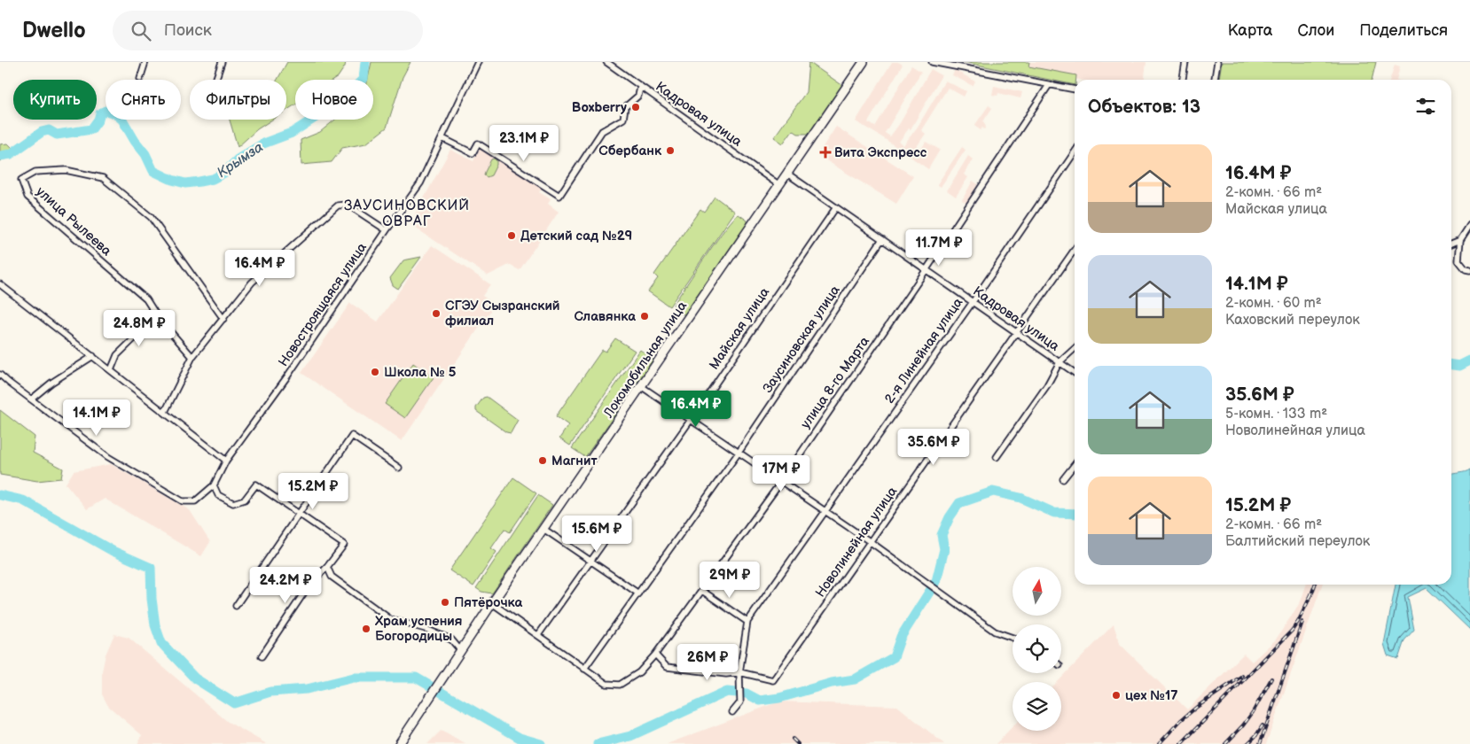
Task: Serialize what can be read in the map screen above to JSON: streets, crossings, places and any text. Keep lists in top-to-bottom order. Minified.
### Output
{"streets":{"main road":["Локомобильная улица"],"street":["Кадровая улица","улица Рылеева","Новостроящаяся улица","Майская улица","Заусиновская улица","2-я Линейная улица","улица 8-го Марта","Новолинейная улица"]},"crossings":[["Кадровая улица","Майская улица"],["Кадровая улица","Заусиновская улица"],["Кадровая улица","2-я Линейная улица"],["Кадровая улица","Локомобильная улица"],["Кадровая улица","улица 8-го Марта"],["Кадровая улица","Новолинейная улица"],["Майская улица","улица 8-го Марта"],["Заусиновская улица","улица 8-го Марта"],["2-я Линейная улица","Новолинейная улица"],["Локомобильная улица","улица 8-го Марта"]],"districts":["ЗАУСИНОВСКИЙ ОВРАГ"],"water":["Крымза"],"places":{"other":["Boxberry","Сбербанк","Детский сад №29","СГЭУ Сызранский филиал","Славянка","Школа № 5","Магнит","Пятёрочка","Храм успения Богородицы","цех №17"],"health":["Вита Экспресс"]},"north":"top","page":{"header":"Dwello","search":"Поиск","nav":["Карта","Слои","Поделиться"],"chip":["Купить","Снять","Фильтры","Новое"],"heading":"Объектов: 13","price":["23.1M ₽","11.7M ₽","16.4M ₽","24.8M ₽","16.4M ₽","14.1M ₽","35.6M ₽","17M ₽","15.2M ₽","15.6M ₽","29M ₽","24.2M ₽","26M ₽"],"list":[{"name":"16.4M ₽","note":"2-комн. · 66 m² · Майская улица"},{"name":"14.1M ₽","note":"2-комн. · 60 m² · Каховский переулок"},{"name":"35.6M ₽","note":"5-комн. · 133 m² · Новолинейная улица"},{"name":"15.2M ₽","note":"2-комн. · 66 m² · Балтийский переулок"}]}}
